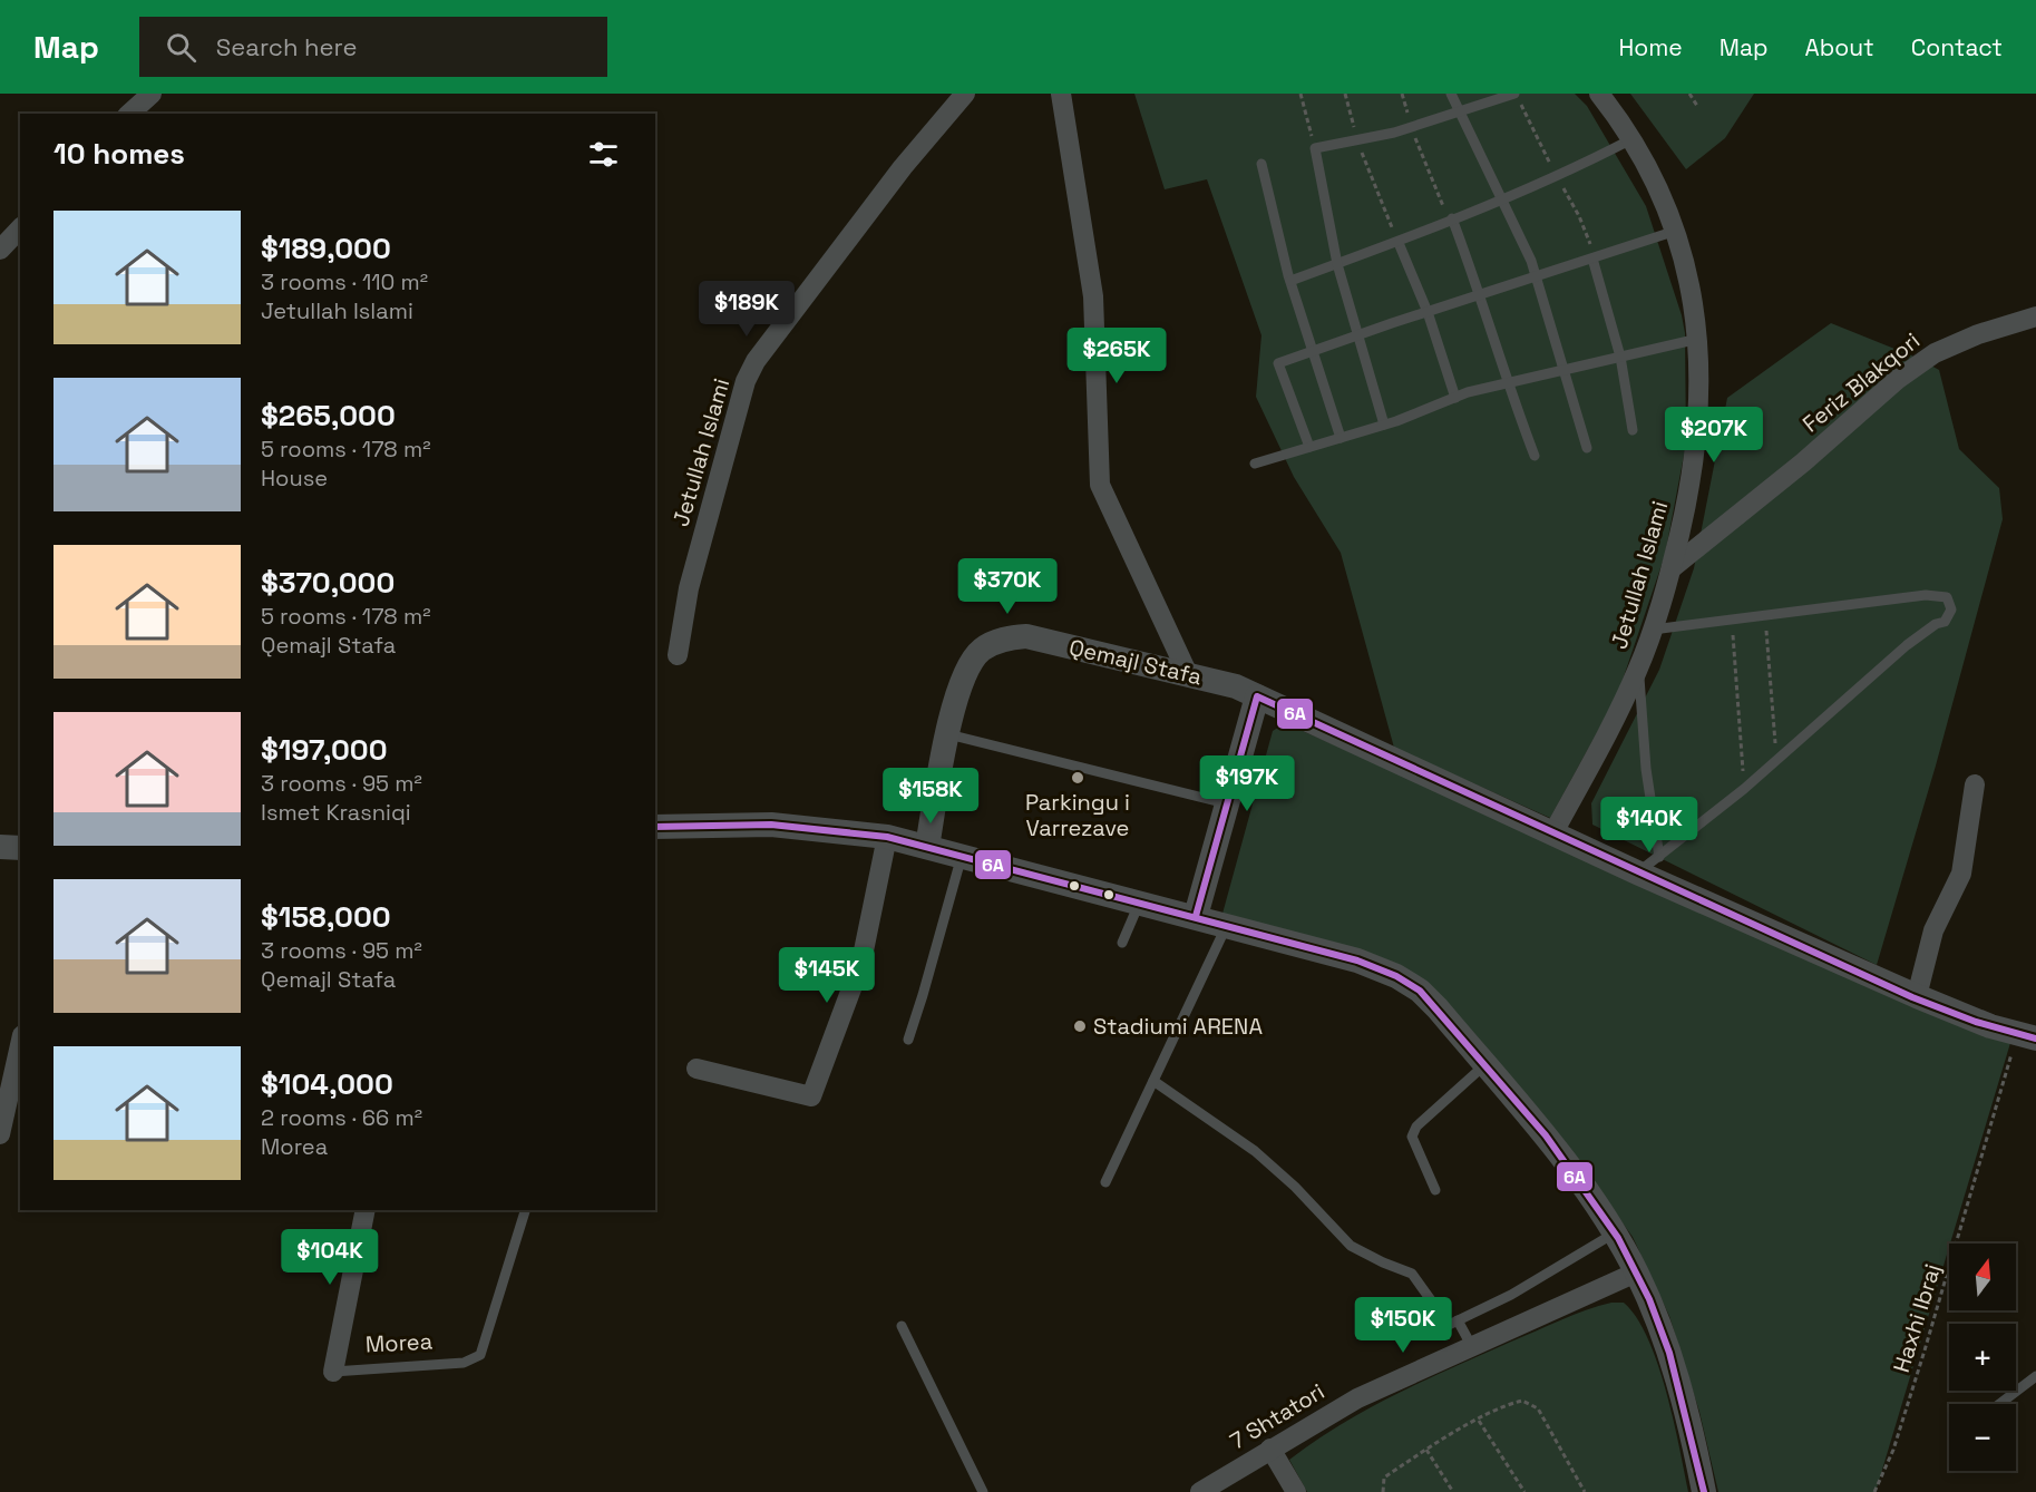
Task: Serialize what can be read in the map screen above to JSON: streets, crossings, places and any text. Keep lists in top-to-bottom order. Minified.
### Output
{"streets":{"street":["Feriz Blakqori","Jetullah Islami","Qemajl Stafa","Morea","7 Shtatori"],"path":["Haxhi Ibraj"]},"crossings":[["Feriz Blakqori","Jetullah Islami"],["Jetullah Islami","Qemajl Stafa"],["Qemajl Stafa","Haxhi Ibraj"]],"places":["Parkingu i Varrezave","Stadiumi ARENA"],"lines":["transit line 6A"],"north":"top","page":{"header":"Map","search":"Search here","nav":["Home","Map","About","Contact"],"heading":"10 homes","list":[{"name":"$189,000","note":"3 rooms · 110 m² · Jetullah Islami"},{"name":"$265,000","note":"5 rooms · 178 m² · House"},{"name":"$370,000","note":"5 rooms · 178 m² · Qemajl Stafa"},{"name":"$197,000","note":"3 rooms · 95 m² · Ismet Krasniqi"},{"name":"$158,000","note":"3 rooms · 95 m² · Qemajl Stafa"},{"name":"$104,000","note":"2 rooms · 66 m² · Morea"}],"price":["$189K","$265K","$207K","$370K","$197K","$158K","$140K","$145K","$104K","$150K"],"map_buttons":["+","−"]}}
